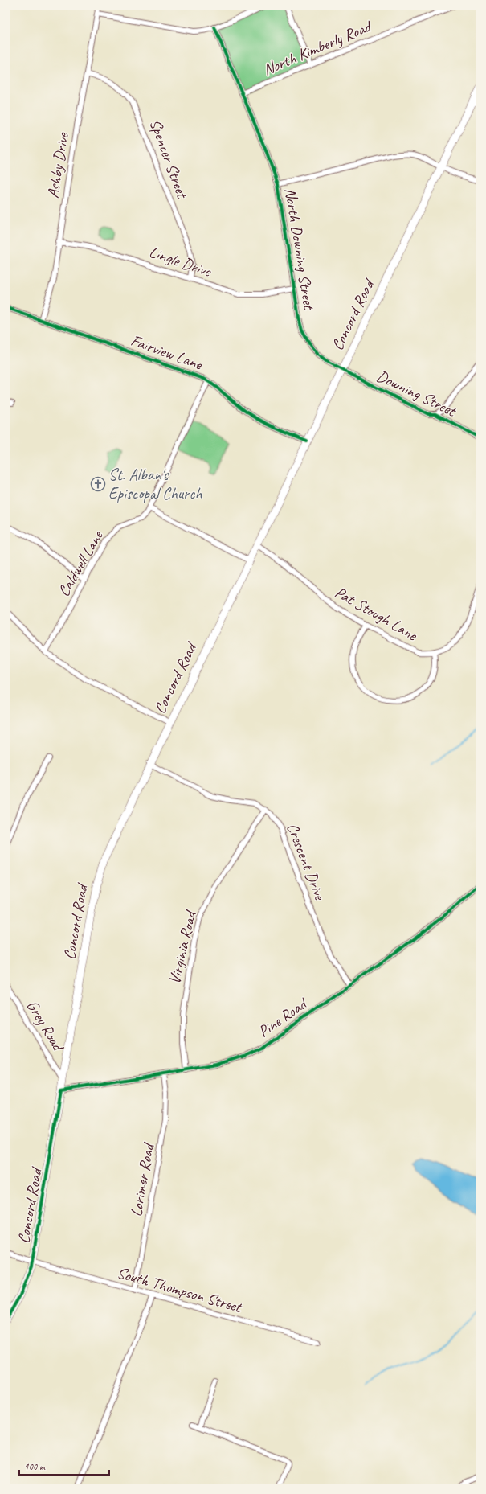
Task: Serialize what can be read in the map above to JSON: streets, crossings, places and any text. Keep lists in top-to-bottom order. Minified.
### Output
{"streets":{"main road":["Concord Road"],"street":["North Kimberly Road","Spencer Street","Ashby Drive","North Downing Street","Lingle Drive","Fairview Lane","Downing Street","Caldwell Lane","Pat Stough Lane","Crescent Drive","Virginia Road","Pine Road","Grey Road","Lorimer Road","South Thompson Street"]},"crossings":[["North Kimberly Road","North Downing Street"],["Spencer Street","Ashby Drive"],["Spencer Street","Lingle Drive"],["Ashby Drive","Lingle Drive"],["Ashby Drive","Fairview Lane"],["North Downing Street","Lingle Drive"],["North Downing Street","Concord Road"],["North Downing Street","Downing Street"],["Concord Road","Fairview Lane"],["Concord Road","Downing Street"],["Concord Road","Pat Stough Lane"],["Concord Road","Crescent Drive"],["Concord Road","Pine Road"],["Concord Road","Grey Road"],["Concord Road","South Thompson Street"],["Fairview Lane","Caldwell Lane"],["Crescent Drive","Virginia Road"],["Crescent Drive","Pine Road"],["Virginia Road","Pine Road"],["Pine Road","Lorimer Road"],["Lorimer Road","South Thompson Street"]],"places":{"church":["St. Alban's Episcopal Church"]},"scale_bar":"100 m"}
